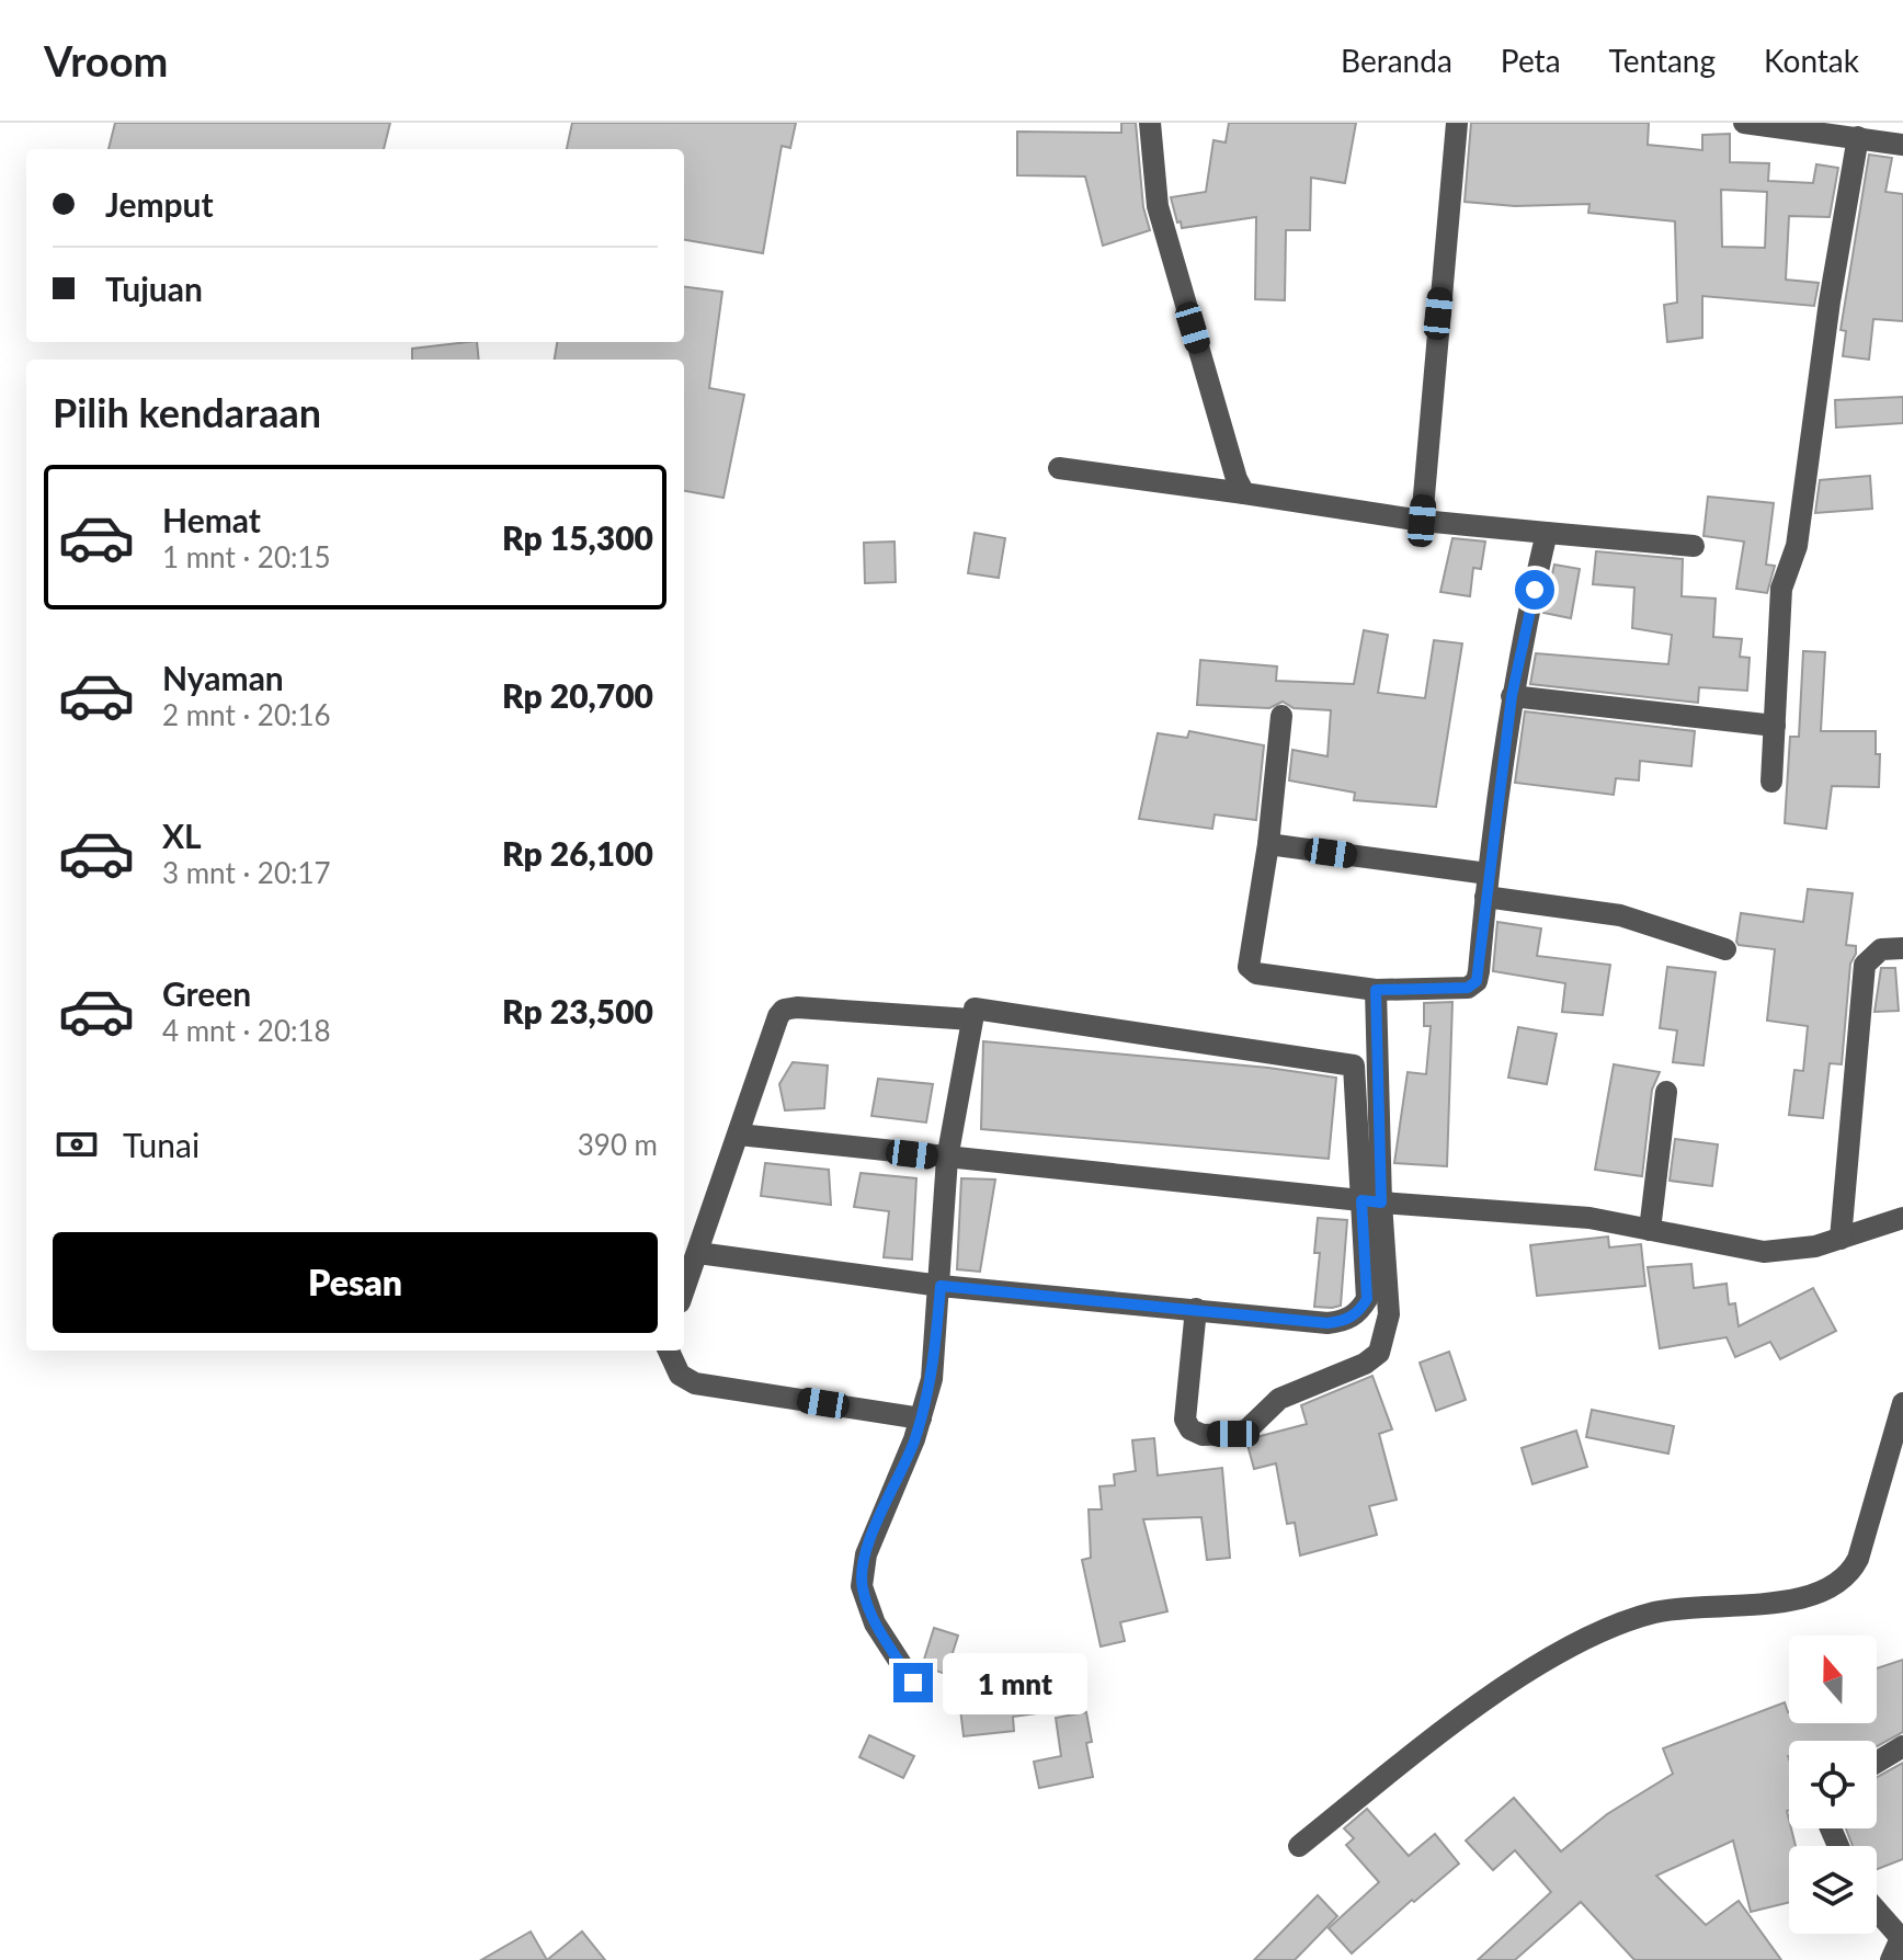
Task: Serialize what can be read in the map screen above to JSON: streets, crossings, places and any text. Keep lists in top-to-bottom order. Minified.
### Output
{"north":"top","page":{"header":"Vroom","nav":["Beranda","Peta","Tentang","Kontak"],"banner":["Jemput","Tujuan"],"heading":"Pilih kendaraan","list":[{"name":"Hemat","note":"1 mnt · 20:15","value":"Rp 15,300"},{"name":"Nyaman","note":"2 mnt · 20:16","value":"Rp 20,700"},{"name":"XL","note":"3 mnt · 20:17","value":"Rp 26,100"},{"name":"Green","note":"4 mnt · 20:18","value":"Rp 23,500"}],"pay":["Tunai","390 m"],"buttons":"Pesan","bubble":"1 mnt"}}
